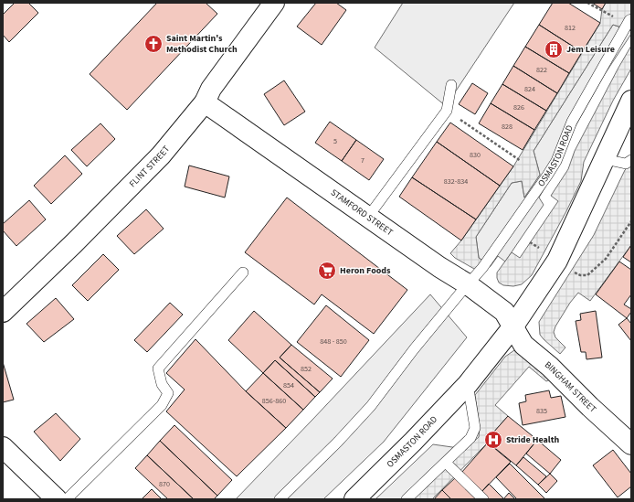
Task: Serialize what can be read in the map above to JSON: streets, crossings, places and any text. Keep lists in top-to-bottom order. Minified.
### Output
{"streets":{"street":["OSMASTON ROAD","FLINT STREET","STAMFORD STREET","BINGHAM STREET"]},"crossings":[["OSMASTON ROAD","STAMFORD STREET"],["OSMASTON ROAD","BINGHAM STREET"],["FLINT STREET","STAMFORD STREET"],["STAMFORD STREET","BINGHAM STREET"]],"places":{"church":["Saint Martin's Methodist Church"],"building":["Jem Leisure"],"supermarket":["Heron Foods"],"hospital":["Stride Health"]},"house_numbers":["812","822","824","826","828","5","830","7","832-834","848 - 850","852","854","856-860","835","870"]}
